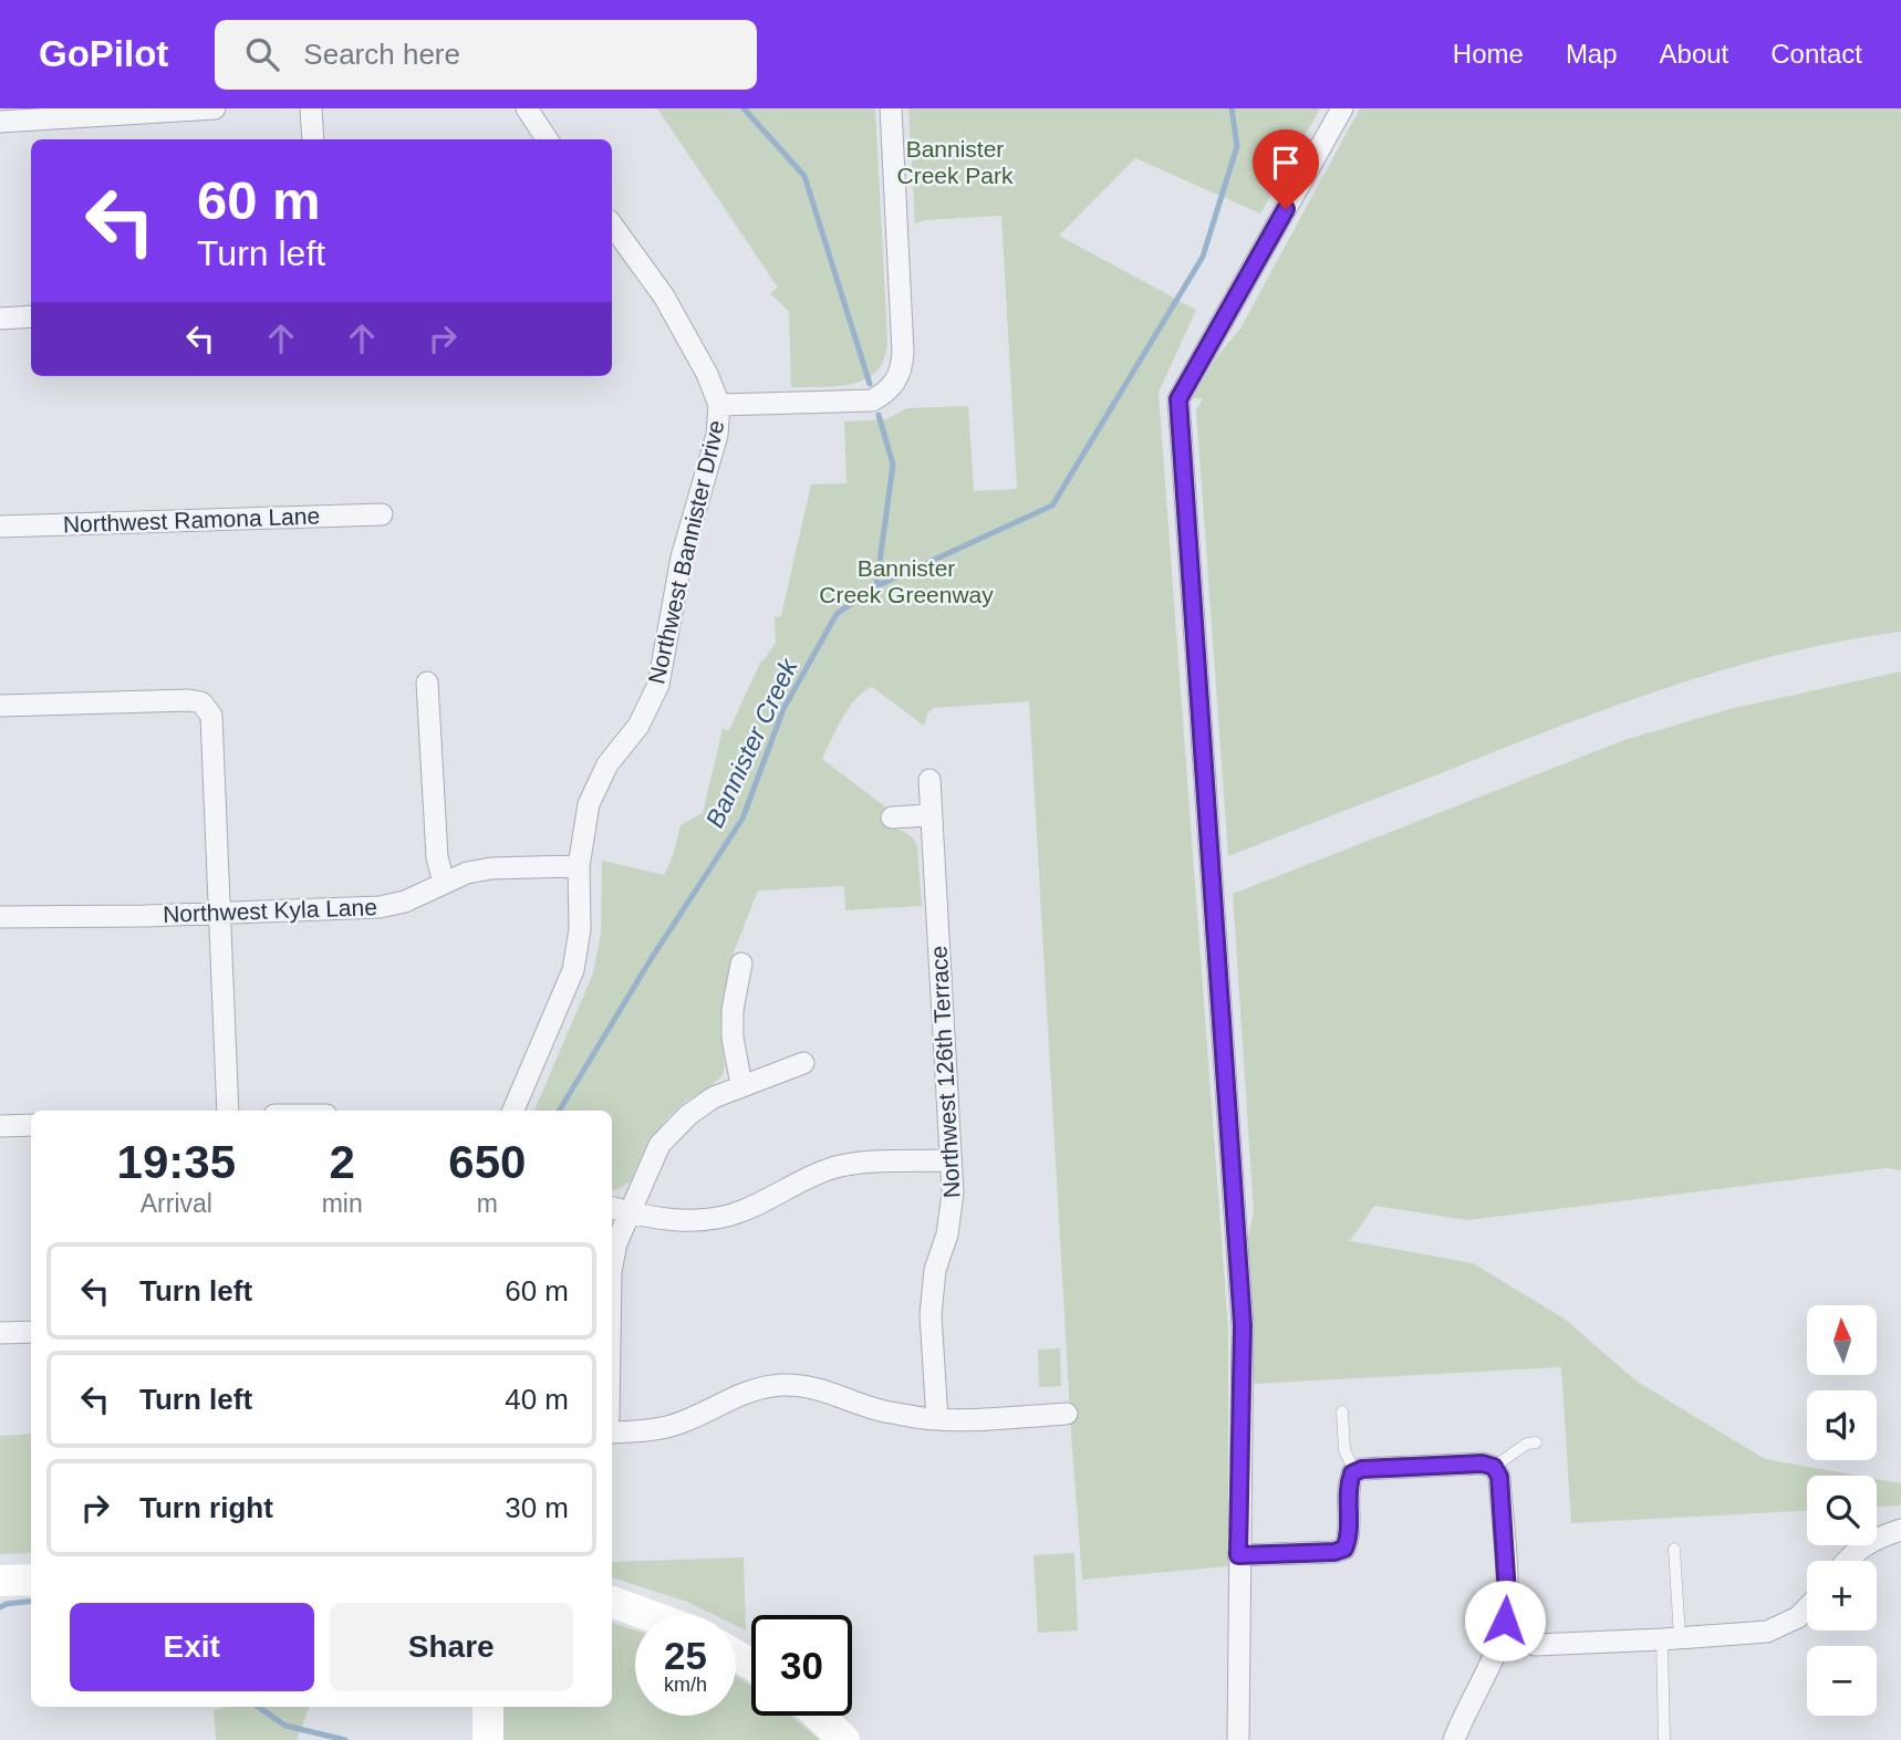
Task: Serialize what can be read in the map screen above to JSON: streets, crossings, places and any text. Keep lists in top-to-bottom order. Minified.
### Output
{"streets":{"street":["Northwest Ramona Lane","Northwest Bannister Drive","Northwest Kyla Lane","Northwest 126th Terrace"]},"crossings":[["Northwest Bannister Drive","Northwest Kyla Lane"]],"water":["Bannister Creek"],"parks":["Bannister Creek Park","Bannister Creek Greenway"],"north":"top","page":{"header":"GoPilot","search":"Search here","nav":["Home","Map","About","Contact"],"turn":["60 m","Turn left"],"eta":["19:35","Arrival","2","min","650","m"],"list":[{"name":"Turn left","value":"60 m"},{"name":"Turn left","value":"40 m"},{"name":"Turn right","value":"30 m"}],"map_buttons":["+","−"],"buttons":["Exit","Share"],"speed":"25 km/h","limit":"30"}}
